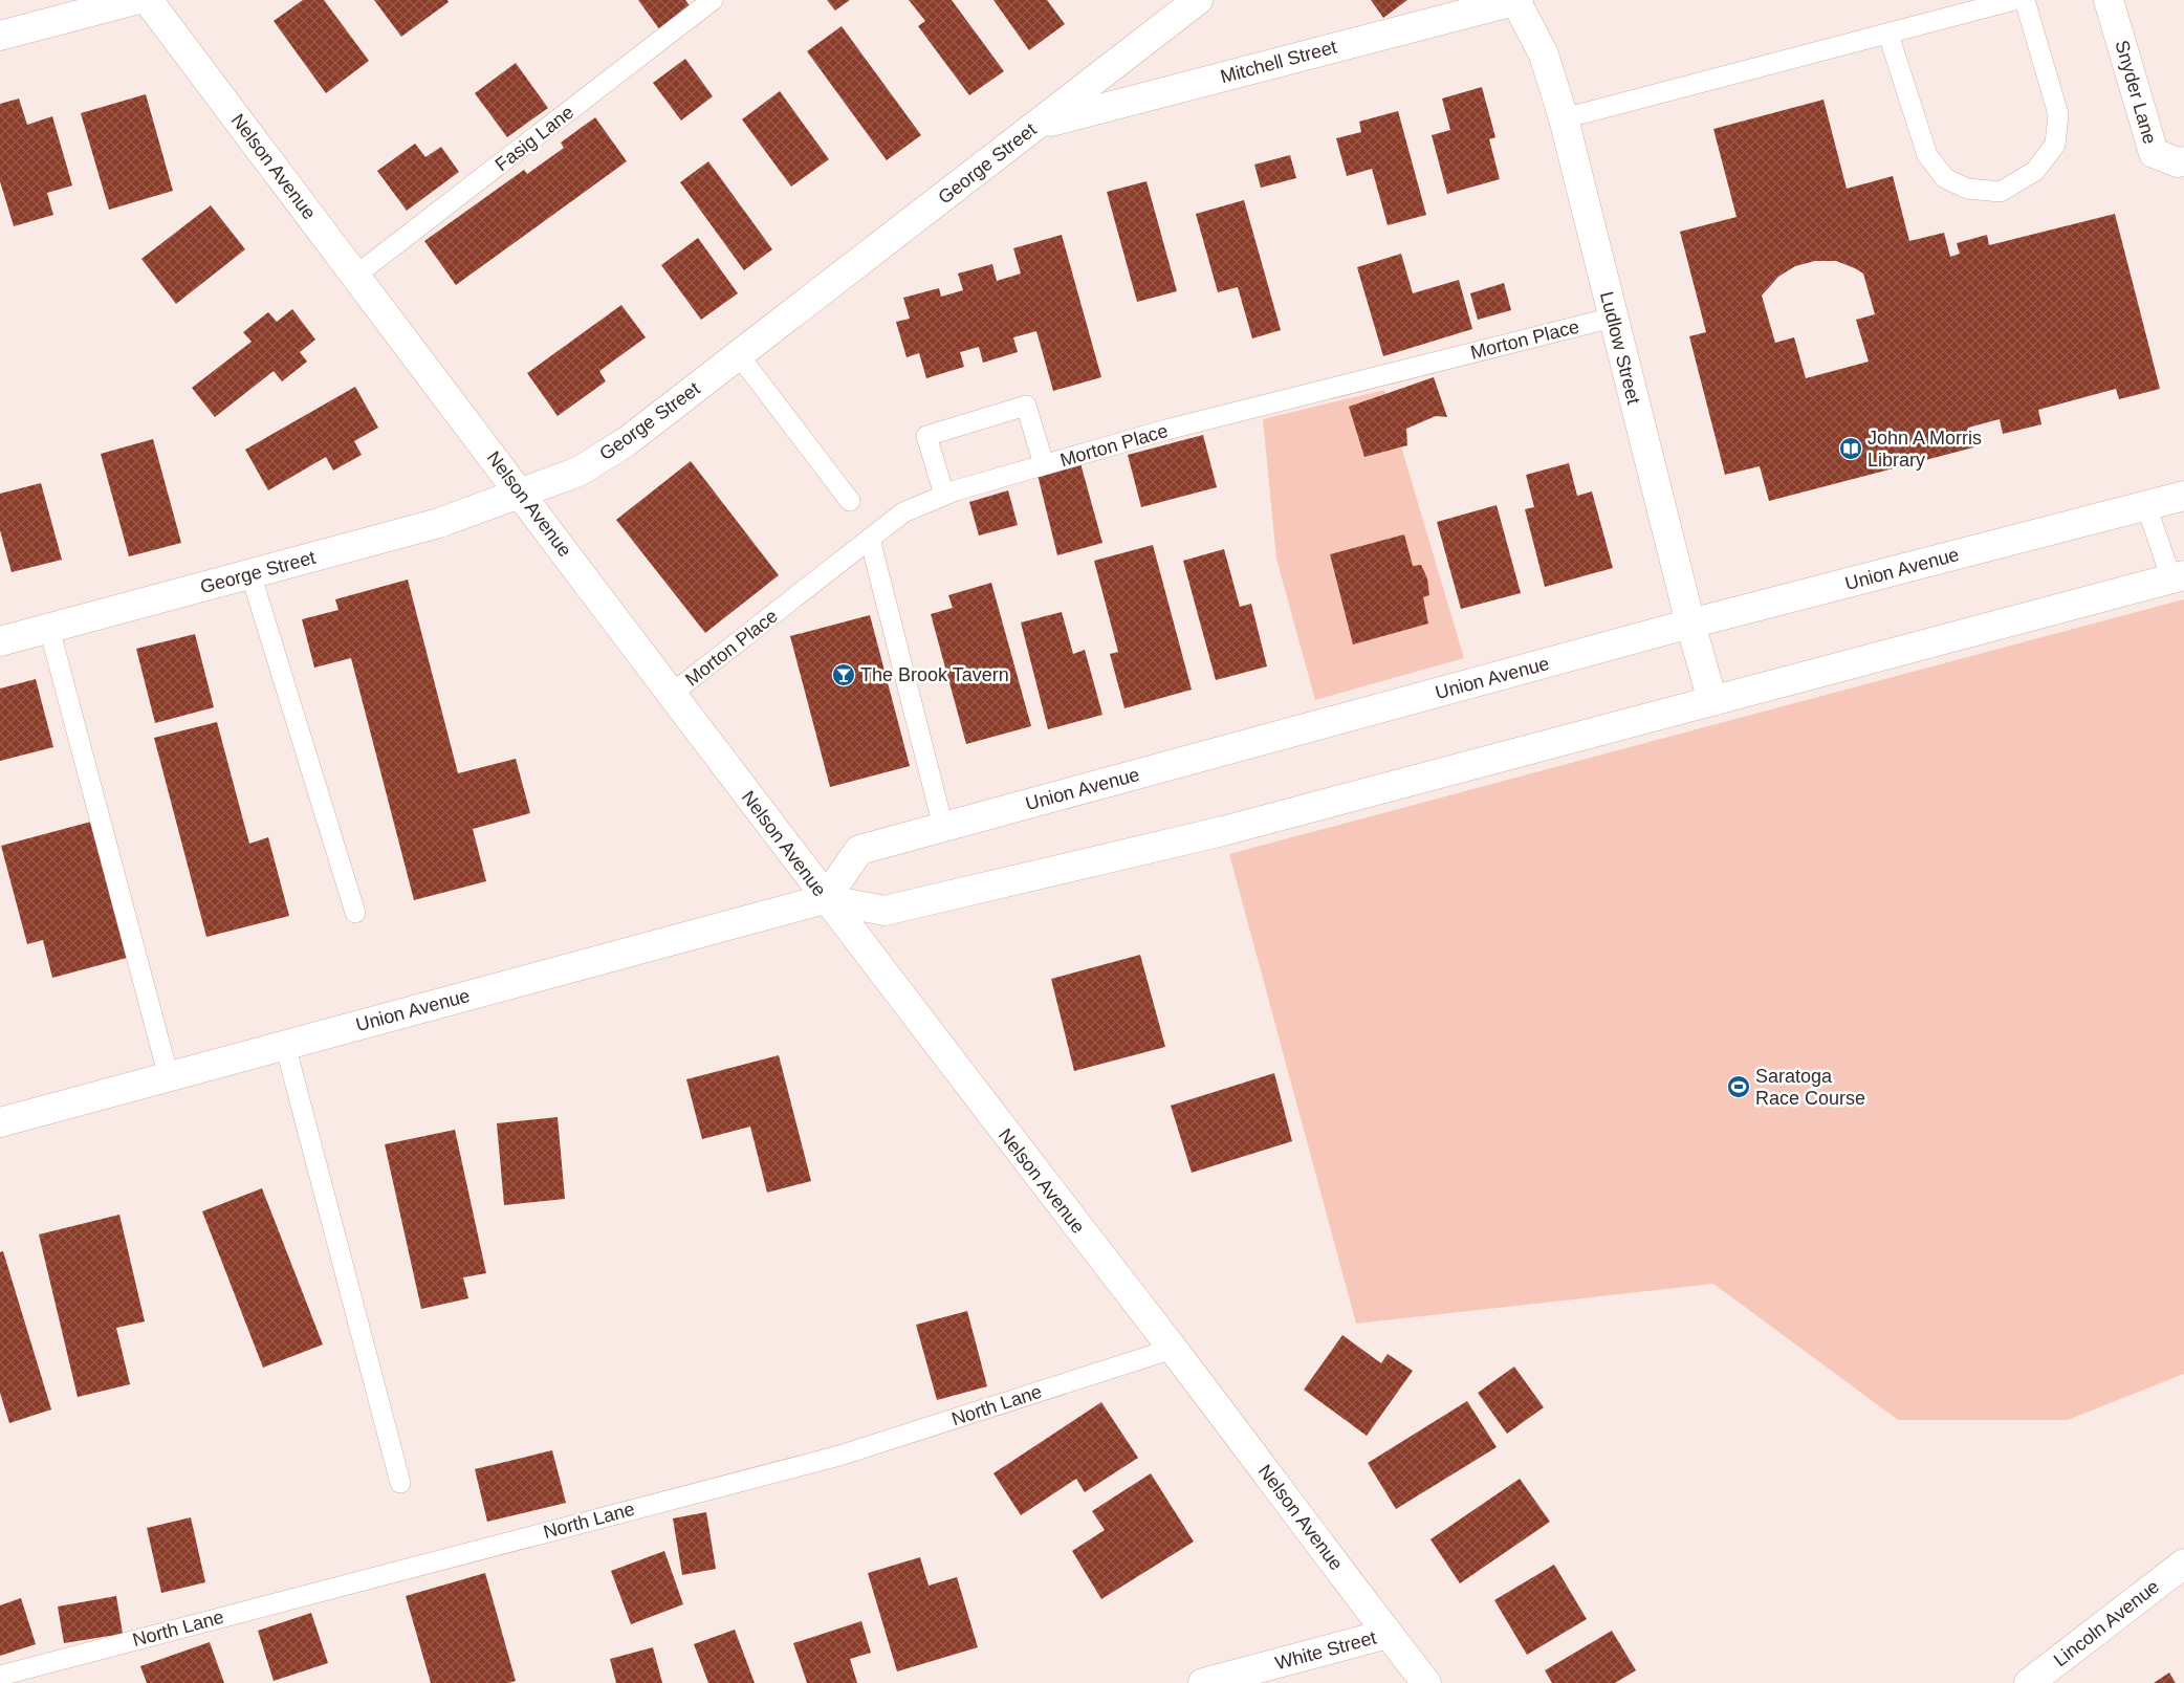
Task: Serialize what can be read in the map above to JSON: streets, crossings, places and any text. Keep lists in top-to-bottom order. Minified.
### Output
{"streets":{"street":["Mitchell Street","Snyder Lane","George Street","Nelson Avenue","Ludlow Street","Union Avenue","Lincoln Avenue","White Street"],"lane":["Fasig Lane","Morton Place","North Lane"]},"crossings":[["Mitchell Street","George Street"],["Mitchell Street","Ludlow Street"],["Fasig Lane","Nelson Avenue"],["George Street","Nelson Avenue"],["Nelson Avenue","Morton Place"],["Nelson Avenue","Union Avenue"],["Nelson Avenue","North Lane"],["Nelson Avenue","White Street"],["Morton Place","Ludlow Street"],["Ludlow Street","Union Avenue"]],"places":{"library":["John A Morris Library"],"bar":["The Brook Tavern"],"sports":["Saratoga Race Course"]}}
